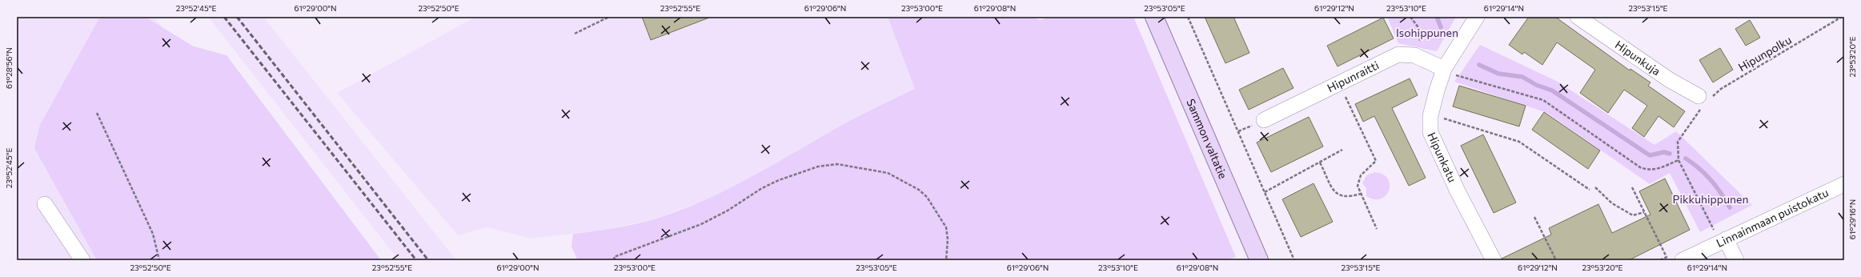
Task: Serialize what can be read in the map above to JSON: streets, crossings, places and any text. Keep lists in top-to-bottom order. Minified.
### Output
{"streets":{"main road":["Sammon valtatie"],"street":["Hipunkuja","Hipunraitti","Hipunkatu","Linnainmaan puistokatu"],"path":["Hipunpolku"]},"crossings":[["Hipunpolku","Hipunkuja"],["Hipunraitti","Hipunkatu"]],"parks":["Isohippunen","Pikkuhippunen"],"coordinates":["23°52'45\"E","61°29'00\"N","23°52'50\"E","23°52'55\"E","61°29'06\"N","23°53'00\"E","61°29'08\"N","23°53'05\"E","61°29'12\"N","23°53'10\"E","61°29'14\"N","23°53'15\"E","23°53'20\"E","61°28'56\"N","61°29'16\"N"]}
